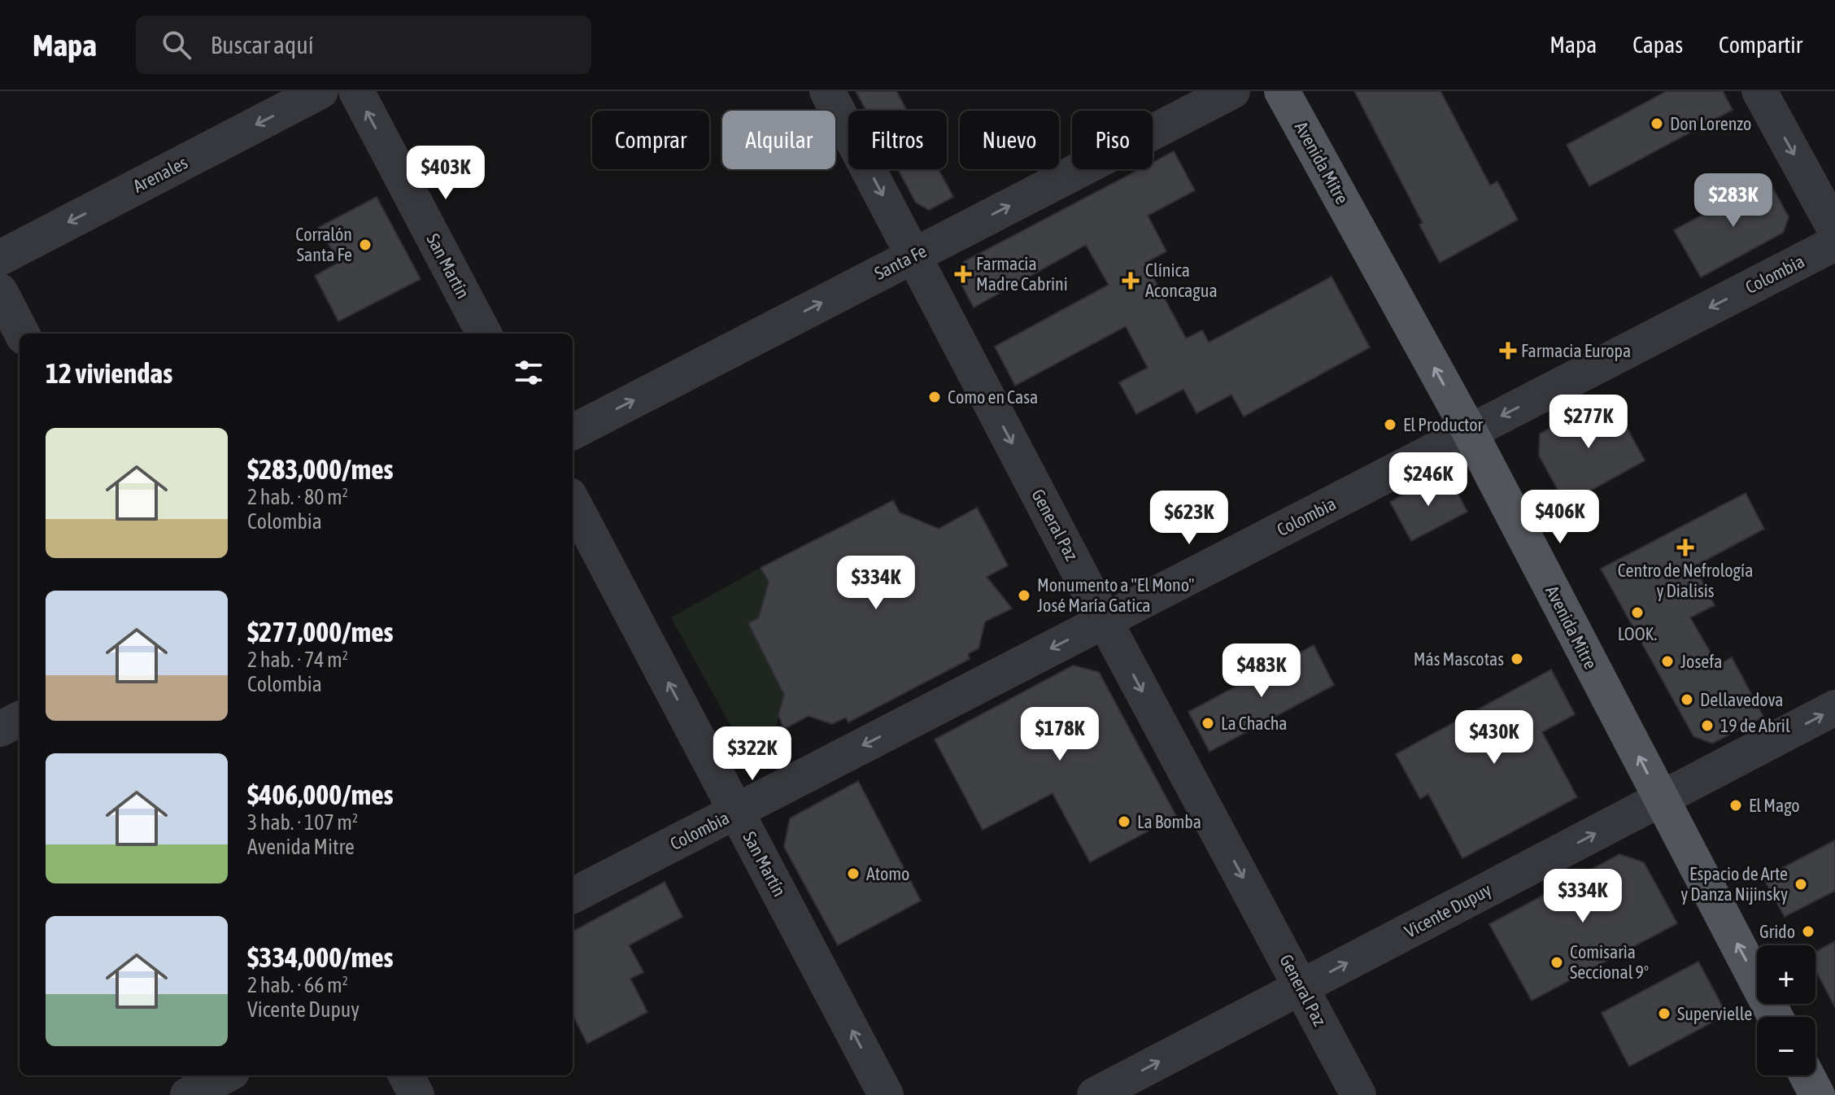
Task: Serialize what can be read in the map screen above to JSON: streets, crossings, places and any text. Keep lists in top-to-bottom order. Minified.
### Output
{"streets":{"main road":["Avenida Mitre"],"street":["Arenales","Santa Fe","San Martín","Colombia","General Paz","Vicente Dupuy"]},"crossings":[["Avenida Mitre","Colombia"],["Avenida Mitre","Vicente Dupuy"],["Santa Fe","General Paz"],["San Martín","Colombia"],["Colombia","General Paz"],["General Paz","Vicente Dupuy"]],"one_way":["Avenida Mitre","Arenales","Santa Fe","San Martín","Colombia","General Paz","Vicente Dupuy"],"places":{"other":["Don Lorenzo","Corralón Santa Fe","Como en Casa","El Productor","Monumento a \"El Mono\" José María Gatica","LOOK.","Más Mascotas","Josefa","Dellavedova","La Chacha","19 de Abril","El Mago","La Bomba","Atomo","Espacio de Arte y Danza Nijinsky","Grido","Comisarìa Seccional 9°","Supervielle"],"health":["Farmacia Madre Cabrini","Clínica Aconcagua","Farmacia Europa","Centro de Nefrología y Dialisis"]},"page":{"header":"Mapa","search":"Buscar aquí","nav":["Mapa","Capas","Compartir"],"chip":["Comprar","Alquilar","Filtros","Nuevo","Piso"],"price":["$403K","$283K","$277K","$246K","$406K","$623K","$334K","$483K","$178K","$430K","$322K","$334K"],"heading":"12 viviendas","list":[{"name":"$283,000/mes","note":"2 hab. · 80 m² · Colombia"},{"name":"$277,000/mes","note":"2 hab. · 74 m² · Colombia"},{"name":"$406,000/mes","note":"3 hab. · 107 m² · Avenida Mitre"},{"name":"$334,000/mes","note":"2 hab. · 66 m² · Vicente Dupuy"}],"map_buttons":["+","−"]}}
